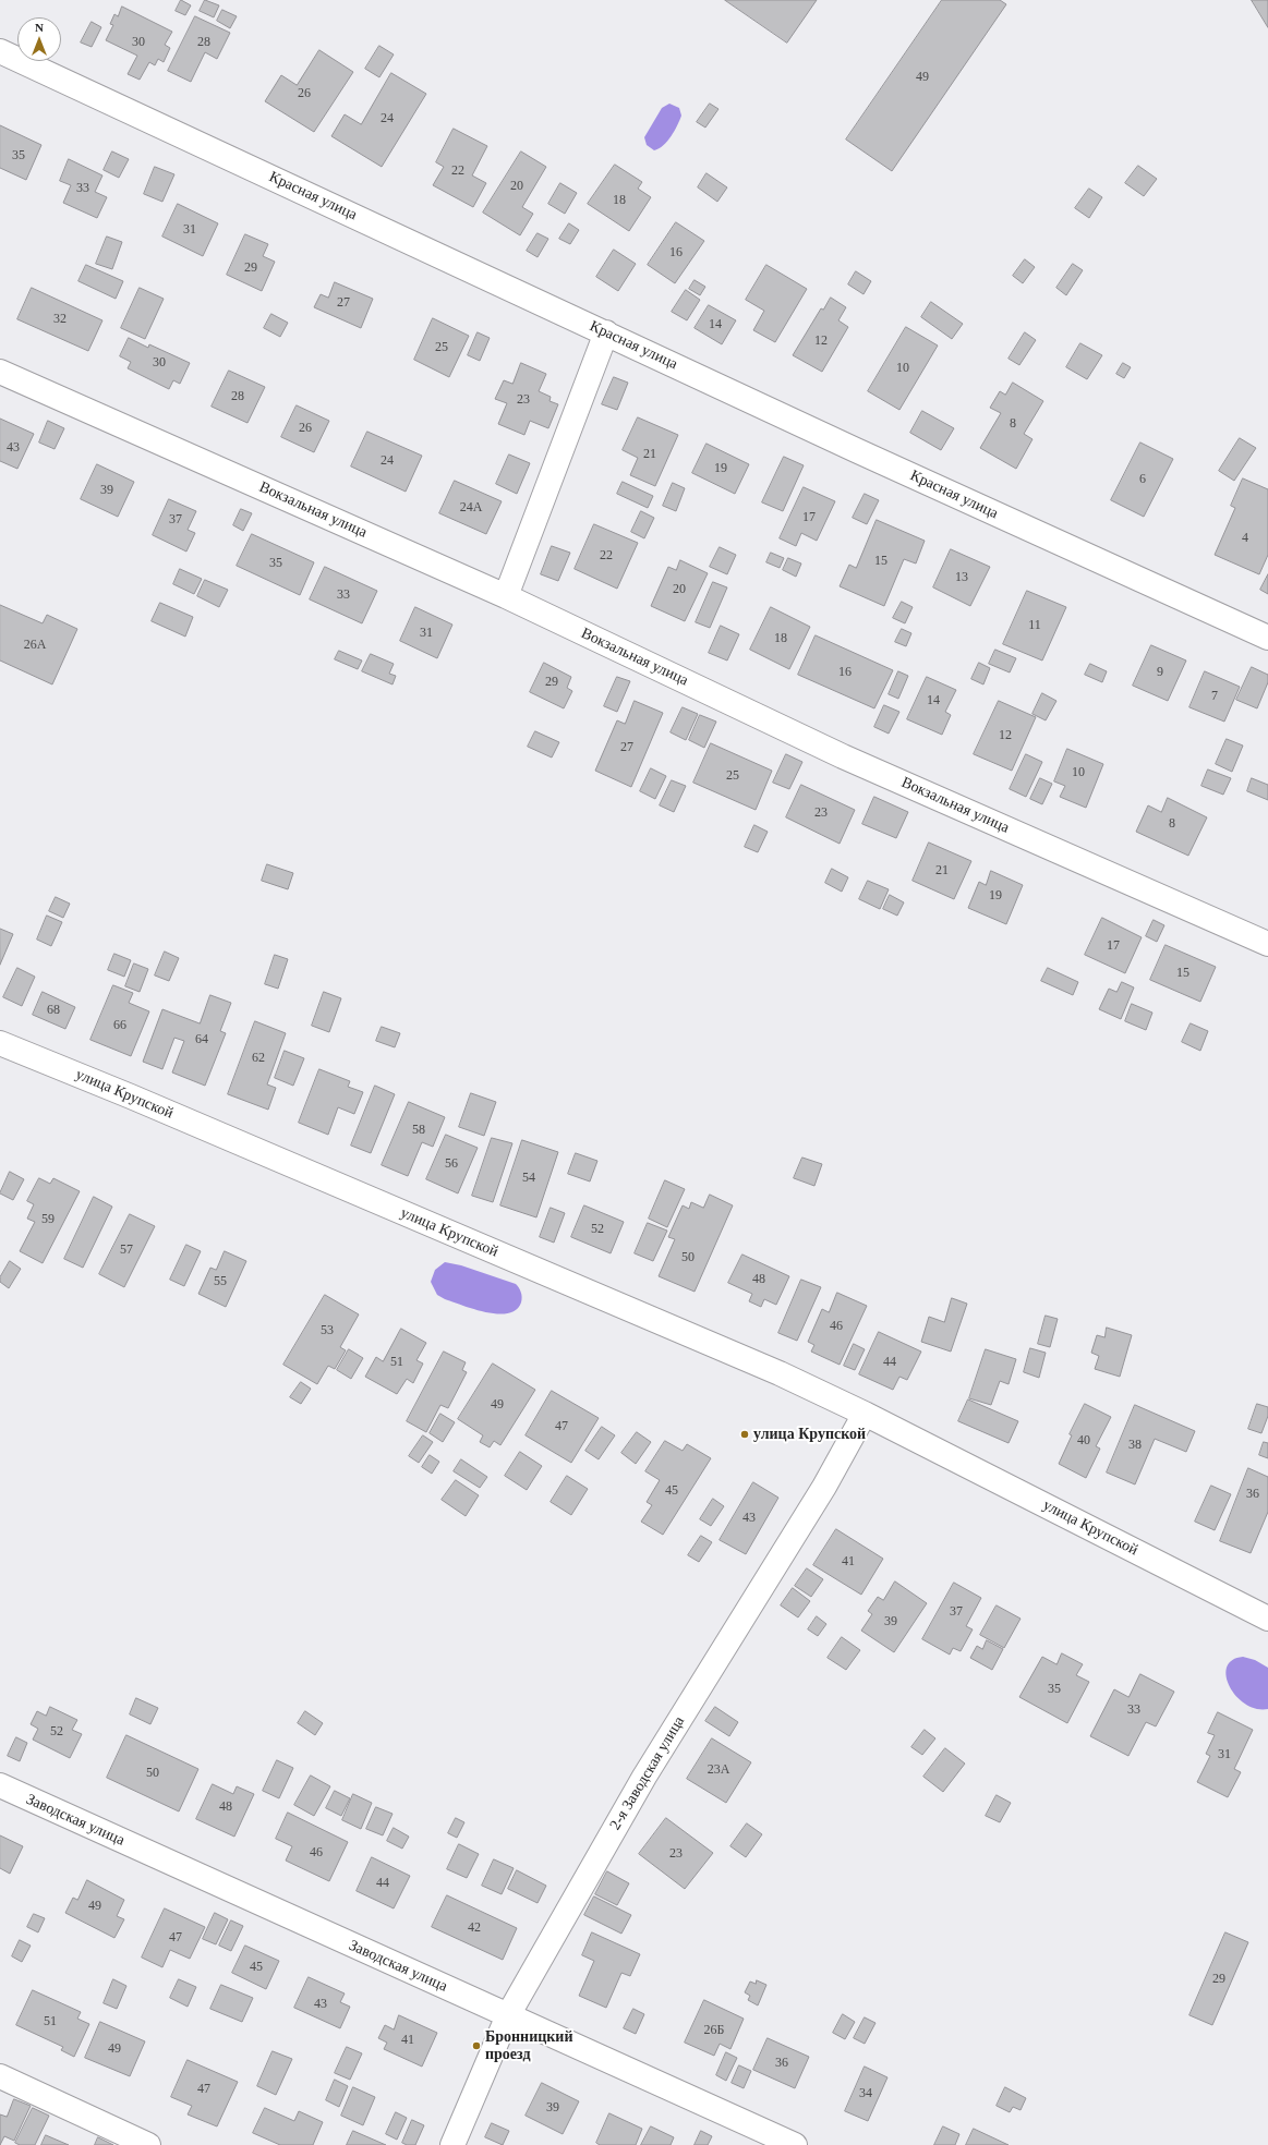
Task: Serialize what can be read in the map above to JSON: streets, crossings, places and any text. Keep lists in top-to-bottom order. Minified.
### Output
{"streets":{"street":["Красная улица","Вокзальная улица","улица Крупской","2-я Заводская улица","Заводская улица"]},"crossings":[["улица Крупской","2-я Заводская улица"],["2-я Заводская улица","Заводская улица"]],"places":["улица Крупской","Бронницкий проезд"],"house_numbers":["30","28","49","26","24","35","22","20","33","18","31","16","29","27","32","14","12","25","30","10","28","23","8","26","43","21","24","19","6","39","24А","17","37","4","22","15","35","13","20","33","11","31","18","26А","16","9","29","7","14","12","27","10","25","23","8","21","19","17","15","68","66","64","62","58","56","54","59","52","57","50","48","55","46","53","51","44","49","47","40","38","45","36","43","41","37","39","35","33","52","31","23А","50","48","46","23","44","49","42","47","45","29","43","51","26Б","41","49","36","47","34","39"],"north":"top"}
